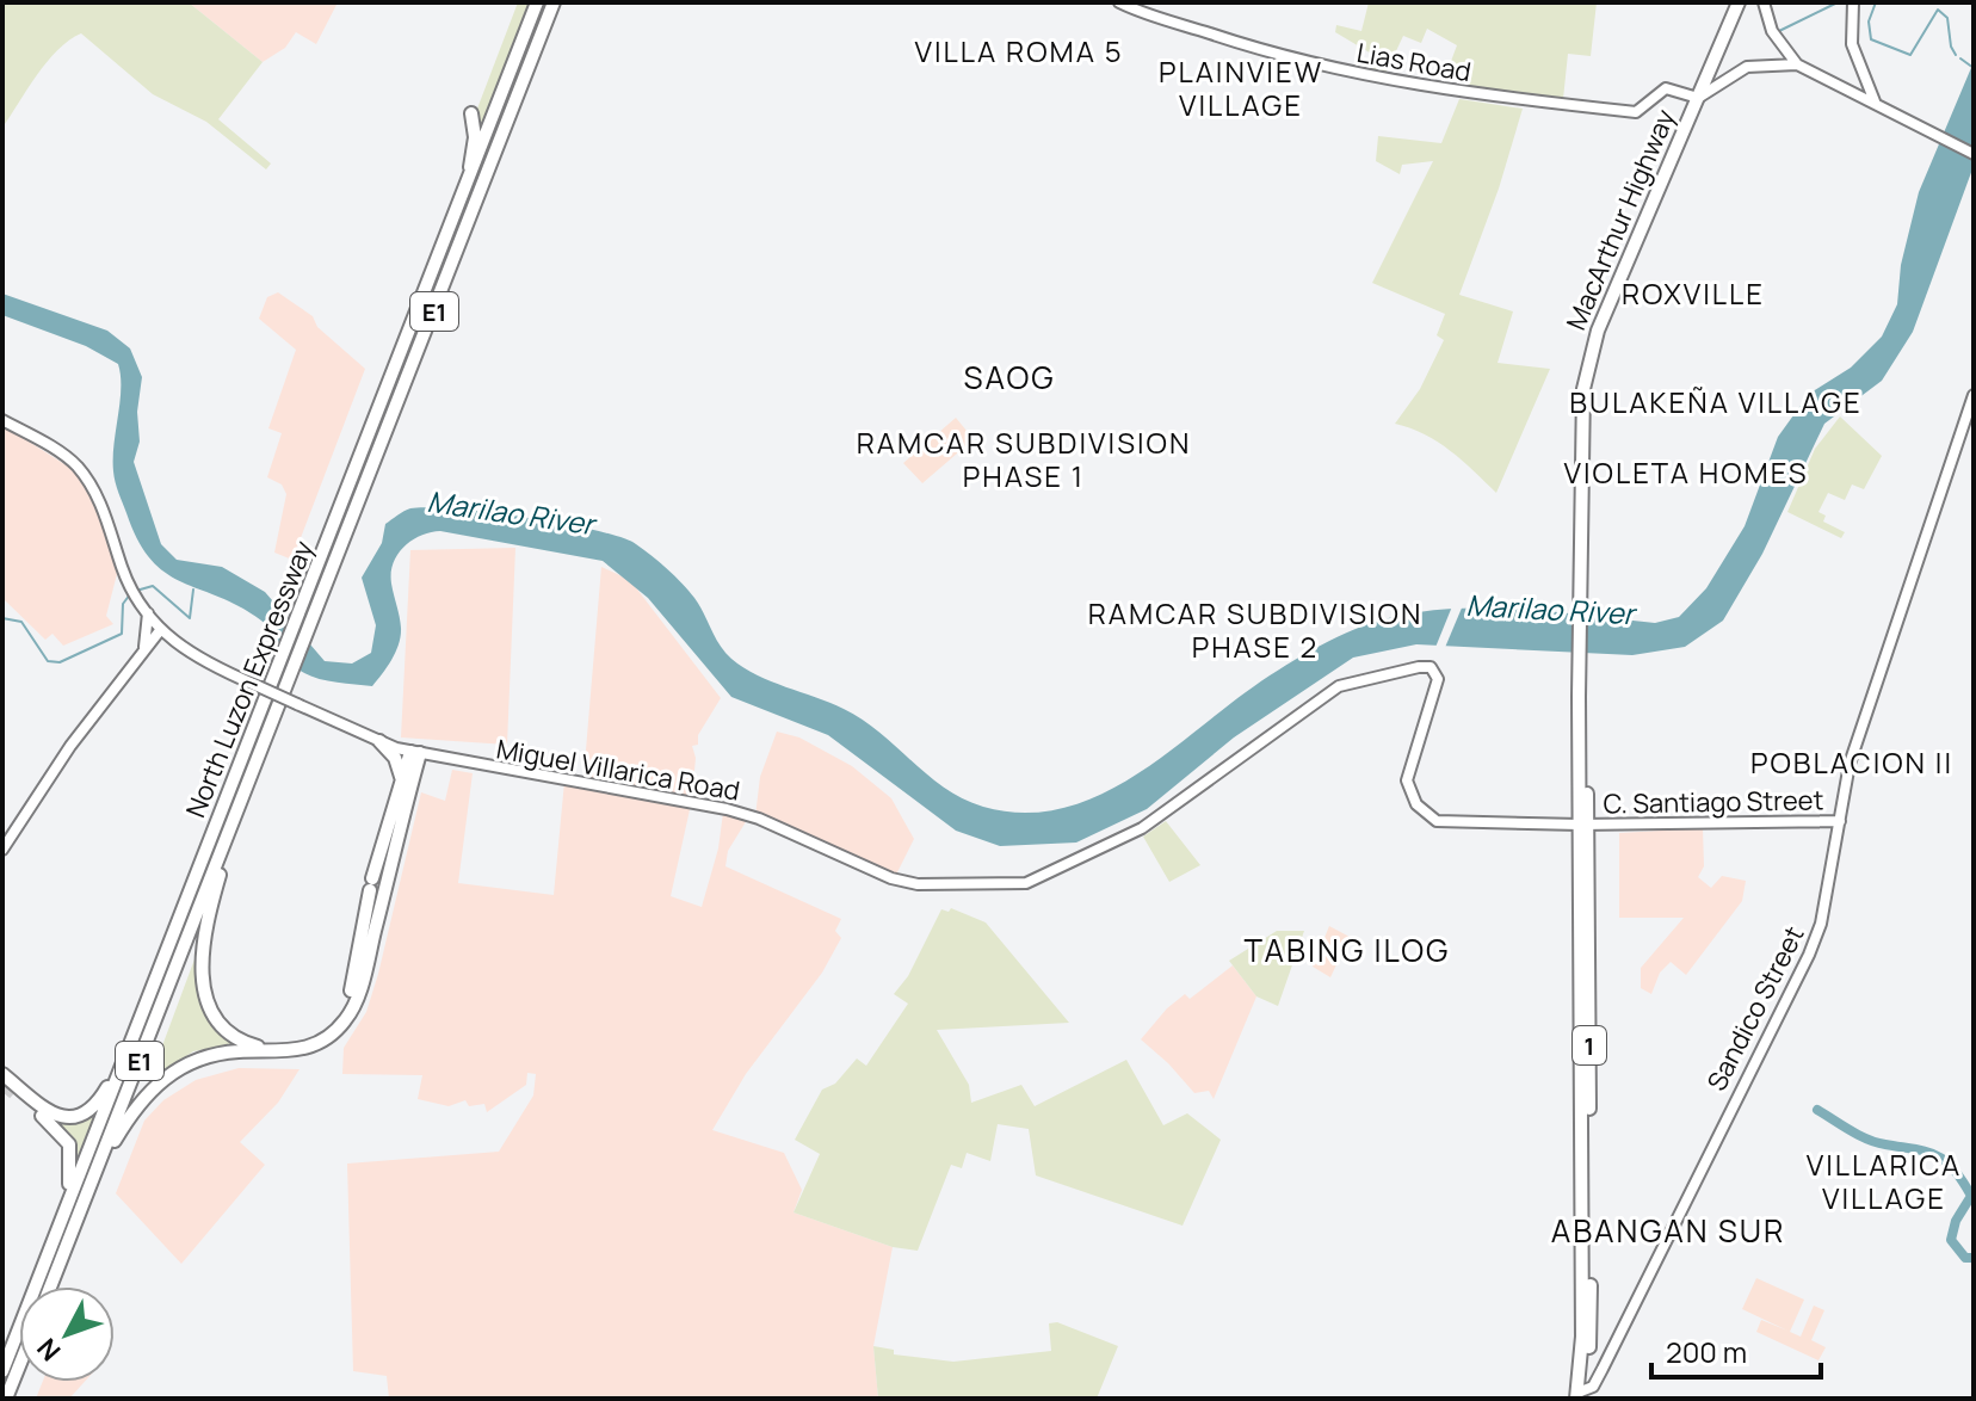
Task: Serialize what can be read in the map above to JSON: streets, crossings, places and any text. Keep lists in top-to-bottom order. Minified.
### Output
{"streets":{"highway":["MacArthur Highway","E1","North Luzon Expressway","1"],"main road":["Lias Road","Miguel Villarica Road","C. Santiago Street","Sandico Street"]},"crossings":[["Lias Road","MacArthur Highway"],["MacArthur Highway","Miguel Villarica Road"],["MacArthur Highway","C. Santiago Street"],["MacArthur Highway","Sandico Street"],["Miguel Villarica Road","C. Santiago Street"],["C. Santiago Street","Sandico Street"]],"districts":["VILLA ROMA 5","PLAINVIEW VILLAGE","ROXVILLE","SAOG","BULAKEÑA VILLAGE","RAMCAR SUBDIVISION PHASE 1","VIOLETA HOMES","RAMCAR SUBDIVISION PHASE 2","POBLACION II","TABING ILOG","VILLARICA VILLAGE","ABANGAN SUR"],"water":["Marilao River"],"scale_bar":"200 m","north":"bottom left"}
